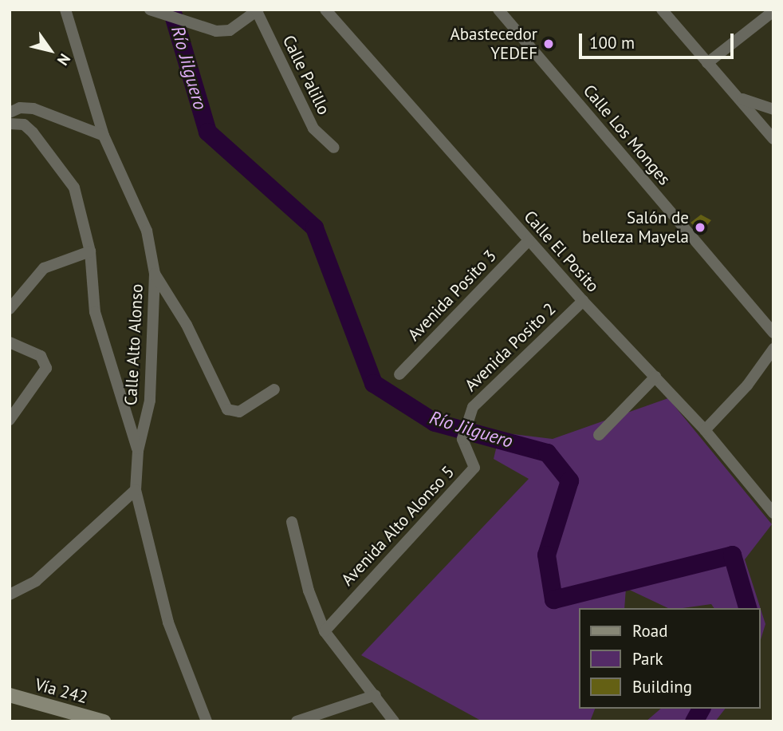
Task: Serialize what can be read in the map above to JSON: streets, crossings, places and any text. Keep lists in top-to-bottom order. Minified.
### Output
{"streets":{"main road":["Vía 242"],"street":["Calle Palillo","Calle Los Monges","Calle El Posito","Avenida Posito 3","Calle Alto Alonso","Avenida Posito 2","Avenida Alto Alonso 5"]},"crossings":[["Calle El Posito","Avenida Posito 3"],["Calle El Posito","Avenida Posito 2"],["Avenida Posito 2","Avenida Alto Alonso 5"]],"water":["Río Jilguero"],"places":["Abastecedor YEDEF","Salón de belleza Mayela"],"legend":["Road","Park","Building"],"scale_bar":"100 m","north":"bottom right"}
